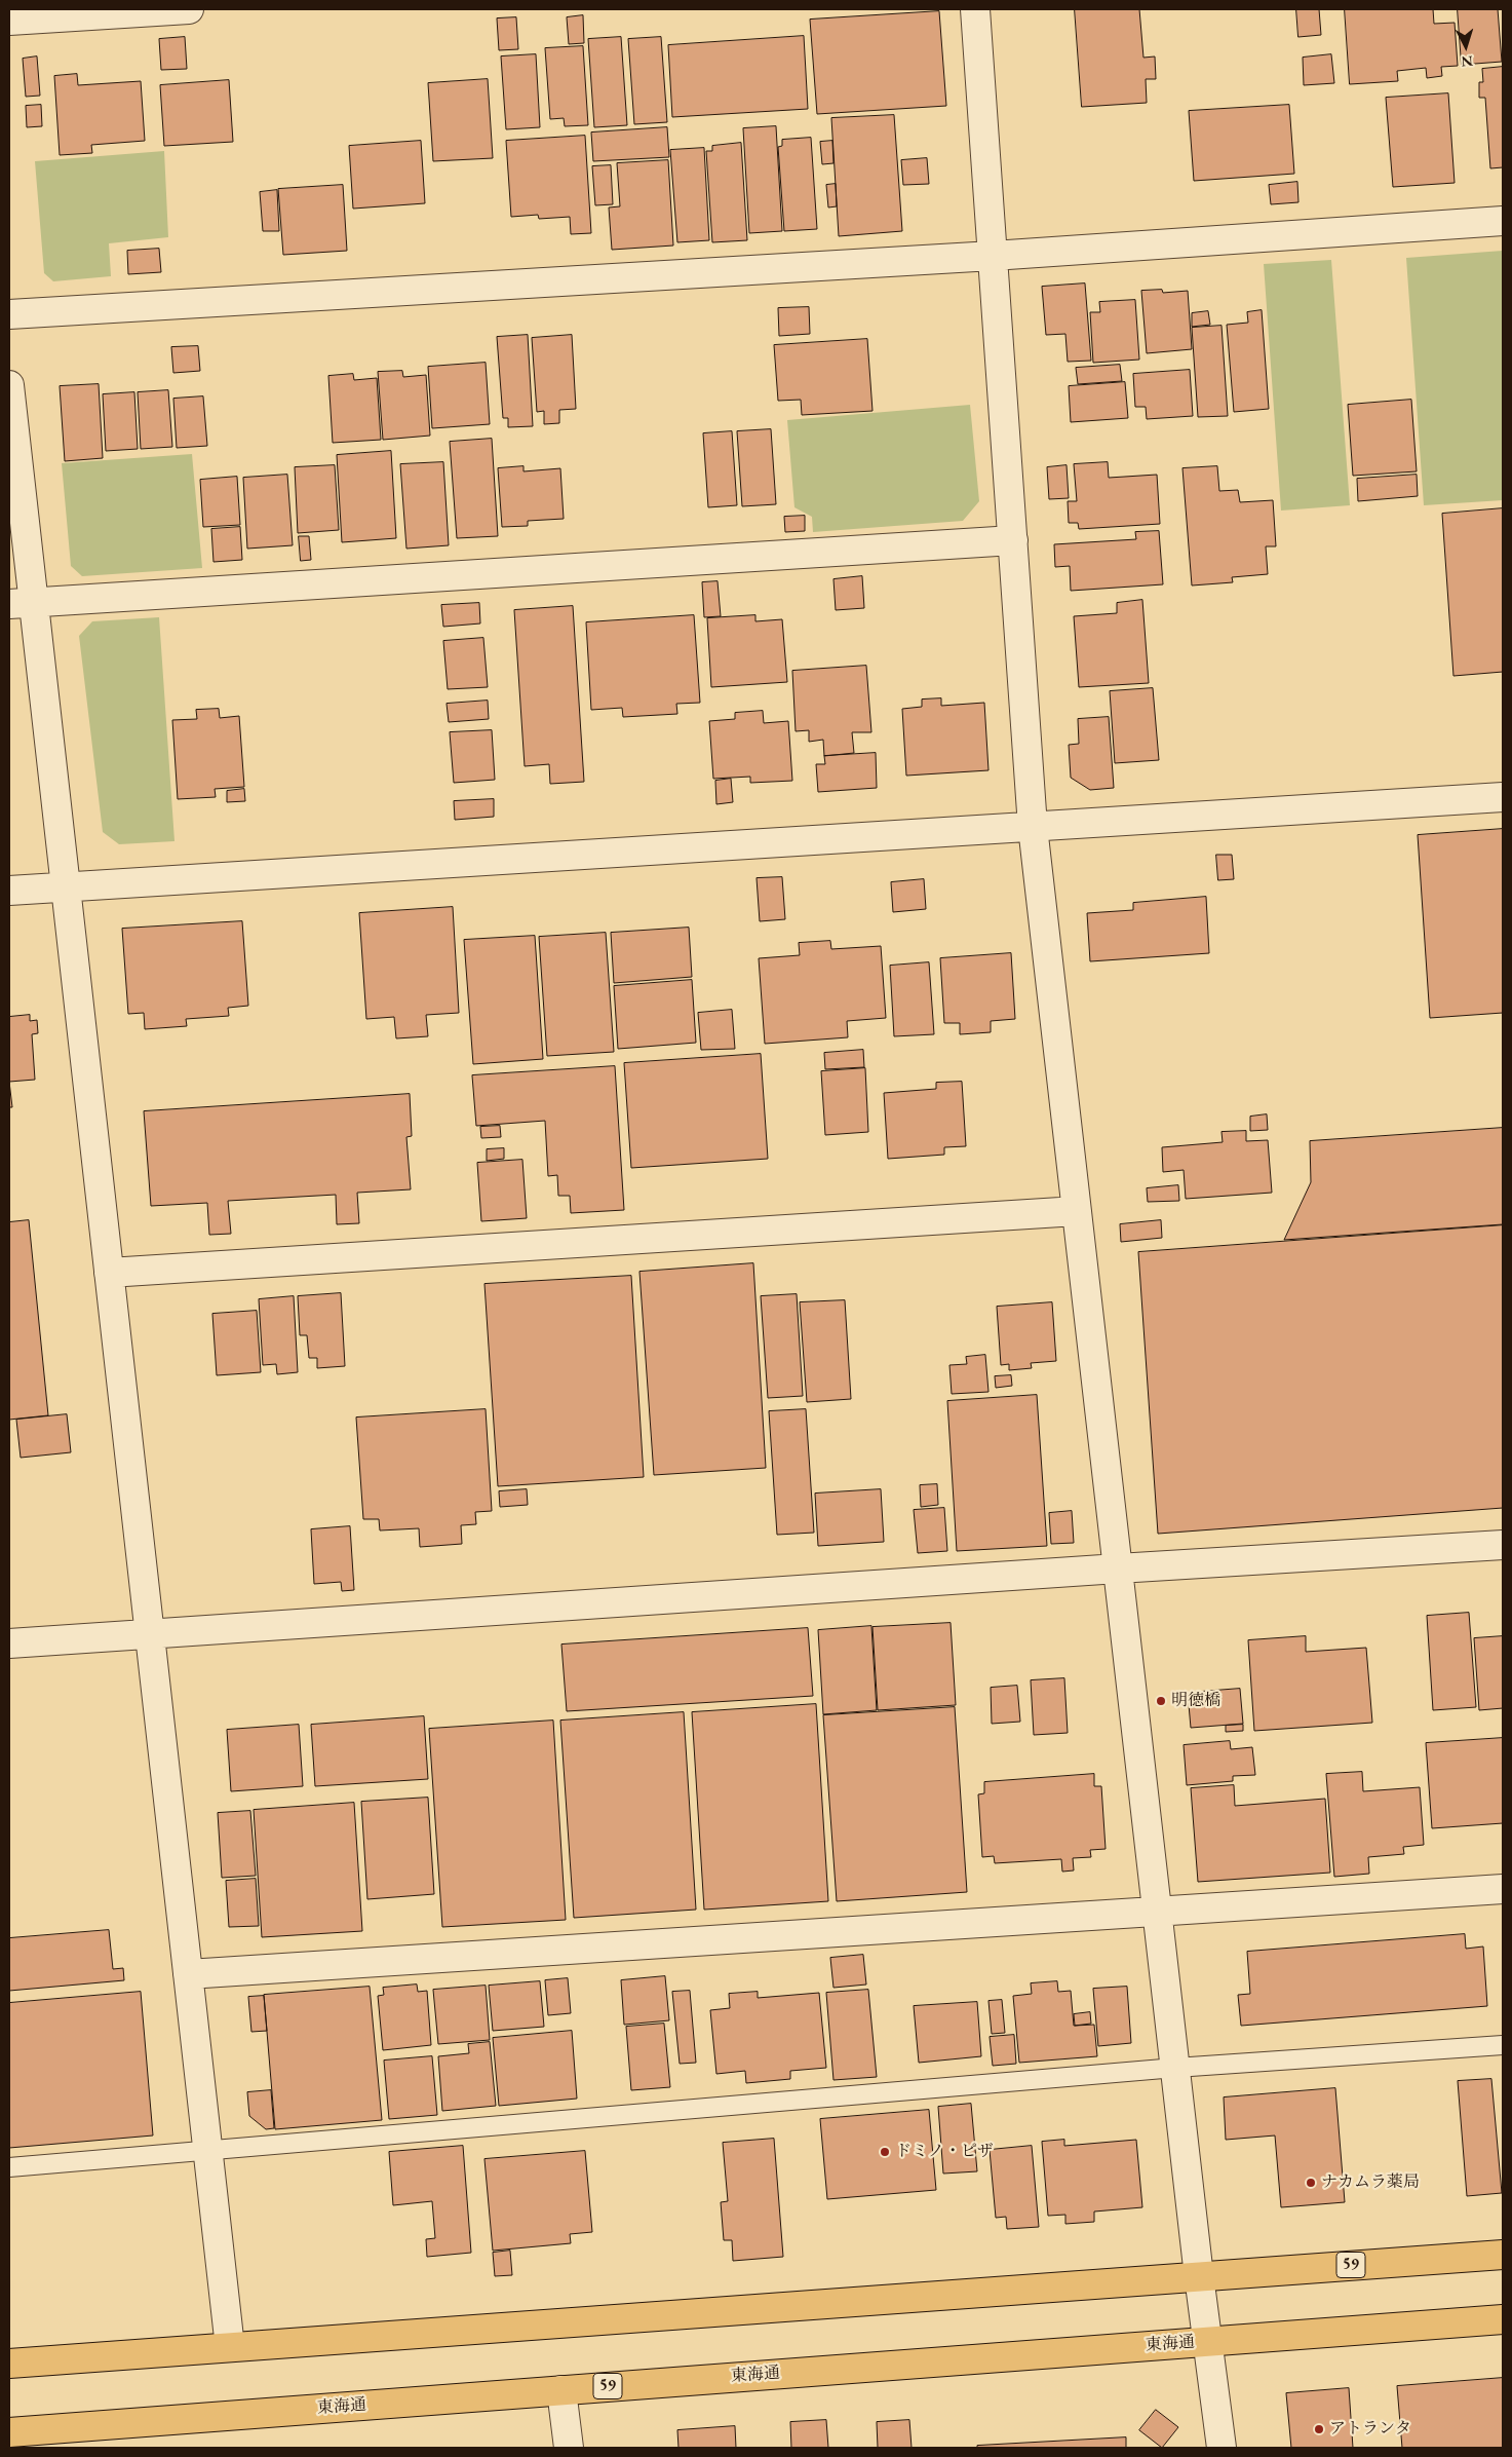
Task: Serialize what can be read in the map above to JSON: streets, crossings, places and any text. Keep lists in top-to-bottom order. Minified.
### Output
{"streets":{"main road":["59","東海通"]},"places":["明徳橋","ドミノ・ピザ","ナカムラ薬局","アトランタ"],"north":"bottom"}
